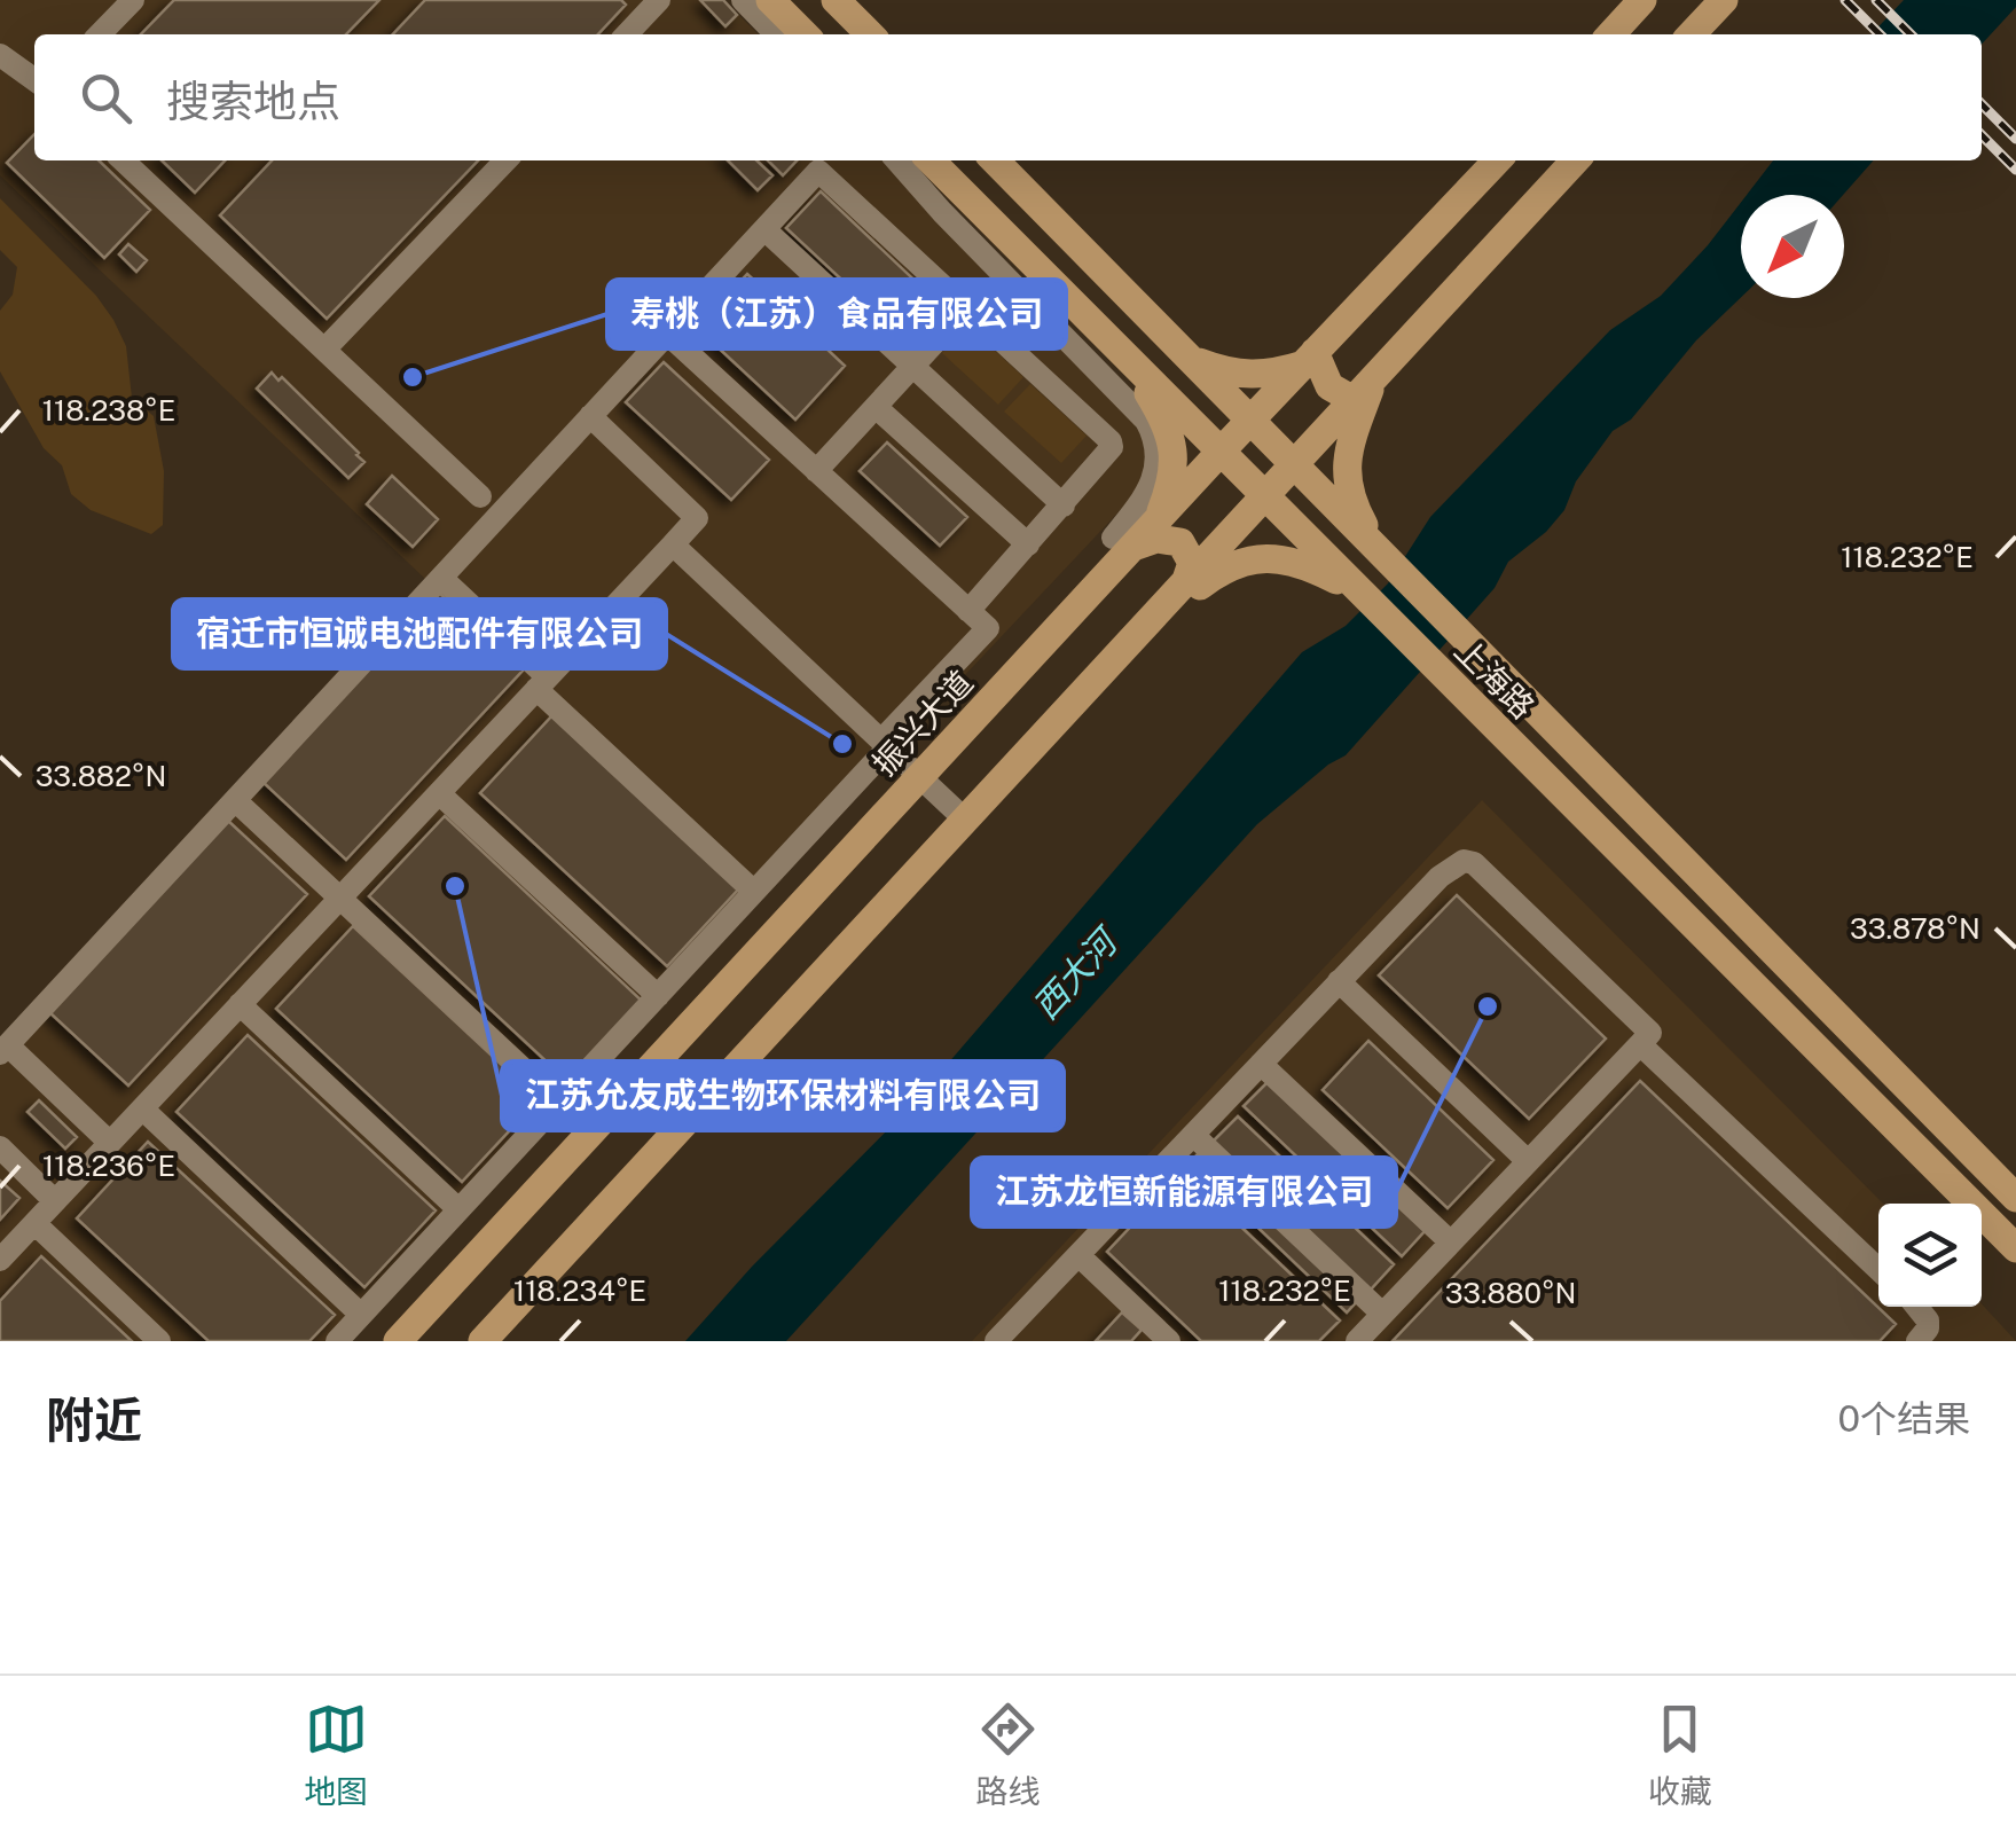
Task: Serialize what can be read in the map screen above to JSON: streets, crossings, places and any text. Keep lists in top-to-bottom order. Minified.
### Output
{"streets":{"main road":["上海路","振兴大道"]},"crossings":[["上海路","振兴大道"]],"water":["西大河"],"places":["寿桃（江苏）食品有限公司","宿迁市恒诚电池配件有限公司","江苏允友成生物环保材料有限公司","江苏龙恒新能源有限公司"],"north":"bottom left","page":{"search":"搜索地点","heading":["附近","0个结果"],"nav":["地图","路线","收藏"]},"coordinates":["118.238°E","118.232°E","33.882°N","33.878°N","118.236°E","118.234°E","33.880°N"]}
